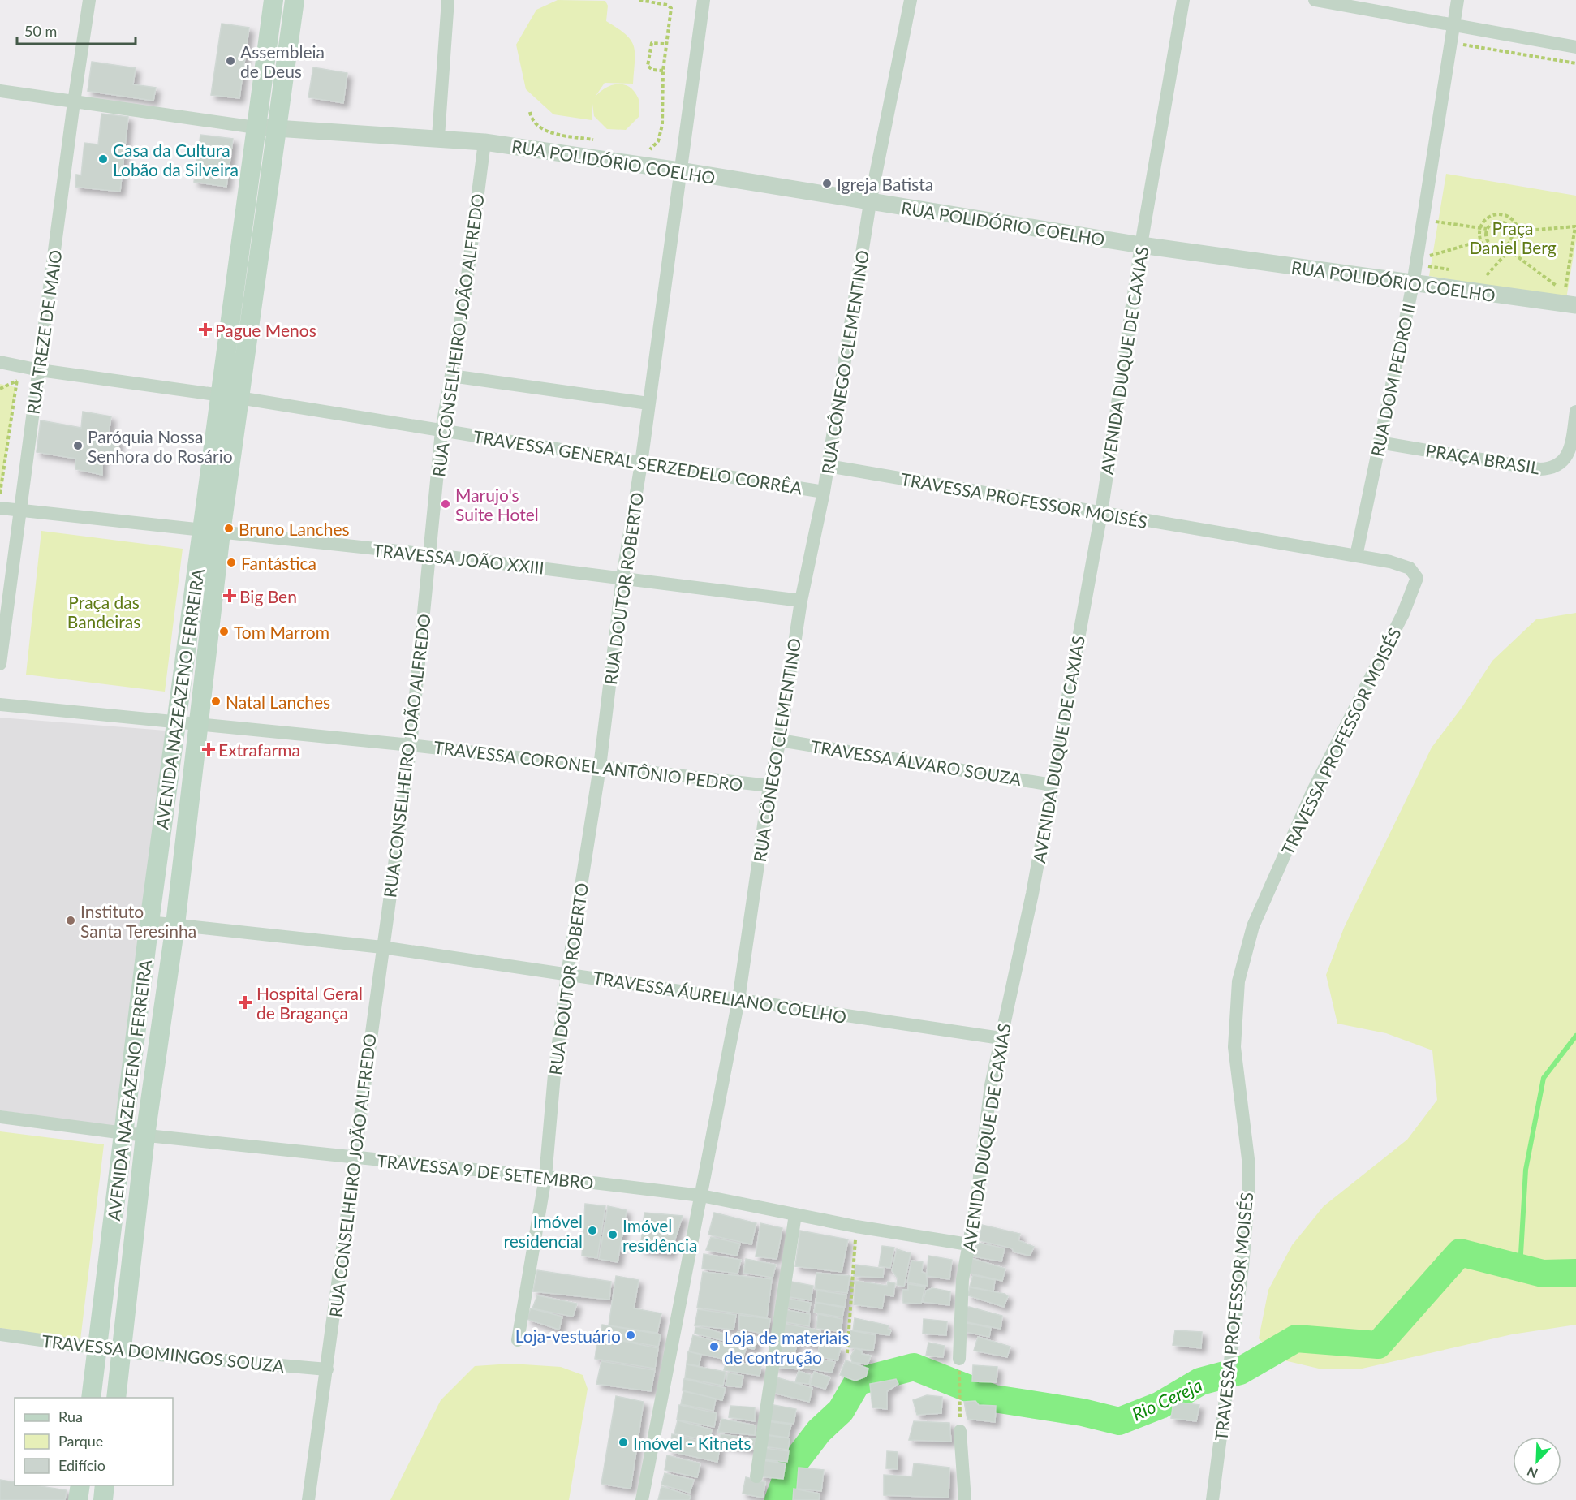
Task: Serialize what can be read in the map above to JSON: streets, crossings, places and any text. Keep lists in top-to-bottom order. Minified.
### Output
{"streets":{"main road":["AVENIDA NAZEAZENO FERREIRA"],"street":["RUA POLIDÓRIO COELHO","RUA TREZE DE MAIO","RUA CONSELHEIRO JOÃO ALFREDO","AVENIDA DUQUE DE CAXIAS","RUA CÔNEGO CLEMENTINO","RUA DOM PEDRO II","PRAÇA BRASIL","TRAVESSA GENERAL SERZEDELO CORRÊA","TRAVESSA PROFESSOR MOISÉS","TRAVESSA JOÃO XXIII","RUA DOUTOR ROBERTO","TRAVESSA ÁLVARO SOUZA","TRAVESSA CORONEL ANTÔNIO PEDRO","TRAVESSA ÁURELIANO COELHO","TRAVESSA 9 DE SETEMBRO","TRAVESSA DOMINGOS SOUZA"]},"crossings":[["RUA POLIDÓRIO COELHO","RUA CONSELHEIRO JOÃO ALFREDO"],["RUA POLIDÓRIO COELHO","AVENIDA DUQUE DE CAXIAS"],["RUA POLIDÓRIO COELHO","RUA CÔNEGO CLEMENTINO"],["RUA POLIDÓRIO COELHO","RUA DOM PEDRO II"],["RUA POLIDÓRIO COELHO","RUA DOUTOR ROBERTO"],["RUA POLIDÓRIO COELHO","AVENIDA NAZEAZENO FERREIRA"],["RUA TREZE DE MAIO","TRAVESSA GENERAL SERZEDELO CORRÊA"],["RUA TREZE DE MAIO","TRAVESSA JOÃO XXIII"],["RUA CONSELHEIRO JOÃO ALFREDO","TRAVESSA GENERAL SERZEDELO CORRÊA"],["RUA CONSELHEIRO JOÃO ALFREDO","TRAVESSA JOÃO XXIII"],["RUA CONSELHEIRO JOÃO ALFREDO","TRAVESSA CORONEL ANTÔNIO PEDRO"],["RUA CONSELHEIRO JOÃO ALFREDO","TRAVESSA ÁURELIANO COELHO"],["RUA CONSELHEIRO JOÃO ALFREDO","TRAVESSA 9 DE SETEMBRO"],["RUA CONSELHEIRO JOÃO ALFREDO","TRAVESSA DOMINGOS SOUZA"],["AVENIDA DUQUE DE CAXIAS","TRAVESSA PROFESSOR MOISÉS"],["AVENIDA DUQUE DE CAXIAS","TRAVESSA ÁLVARO SOUZA"],["AVENIDA DUQUE DE CAXIAS","TRAVESSA ÁURELIANO COELHO"],["AVENIDA DUQUE DE CAXIAS","TRAVESSA 9 DE SETEMBRO"],["RUA CÔNEGO CLEMENTINO","TRAVESSA GENERAL SERZEDELO CORRÊA"],["RUA CÔNEGO CLEMENTINO","TRAVESSA PROFESSOR MOISÉS"],["RUA CÔNEGO CLEMENTINO","TRAVESSA JOÃO XXIII"],["RUA CÔNEGO CLEMENTINO","TRAVESSA ÁLVARO SOUZA"],["RUA CÔNEGO CLEMENTINO","TRAVESSA CORONEL ANTÔNIO PEDRO"],["RUA CÔNEGO CLEMENTINO","TRAVESSA ÁURELIANO COELHO"],["RUA CÔNEGO CLEMENTINO","TRAVESSA 9 DE SETEMBRO"],["RUA DOM PEDRO II","PRAÇA BRASIL"],["RUA DOM PEDRO II","TRAVESSA PROFESSOR MOISÉS"],["TRAVESSA GENERAL SERZEDELO CORRÊA","RUA DOUTOR ROBERTO"],["TRAVESSA GENERAL SERZEDELO CORRÊA","AVENIDA NAZEAZENO FERREIRA"],["TRAVESSA JOÃO XXIII","RUA DOUTOR ROBERTO"],["TRAVESSA JOÃO XXIII","AVENIDA NAZEAZENO FERREIRA"],["RUA DOUTOR ROBERTO","TRAVESSA CORONEL ANTÔNIO PEDRO"],["RUA DOUTOR ROBERTO","TRAVESSA ÁURELIANO COELHO"],["RUA DOUTOR ROBERTO","TRAVESSA 9 DE SETEMBRO"],["AVENIDA NAZEAZENO FERREIRA","TRAVESSA CORONEL ANTÔNIO PEDRO"],["AVENIDA NAZEAZENO FERREIRA","TRAVESSA ÁURELIANO COELHO"],["AVENIDA NAZEAZENO FERREIRA","TRAVESSA 9 DE SETEMBRO"],["AVENIDA NAZEAZENO FERREIRA","TRAVESSA DOMINGOS SOUZA"]],"water":["Rio Cereja"],"parks":["Praça Daniel Berg","Praça das Bandeiras"],"places":{"other":["Assembleia de Deus","Casa da Cultura Lobão da Silveira","Igreja Batista","Paróquia Nossa Senhora do Rosário","Marujo's Suite Hotel","Bruno Lanches","Fantástica","Tom Marrom","Natal Lanches","Instituto Santa Teresinha","Imóvel residencial","Imóvel residência","Loja-vestuário","Loja de materiais de contrução","Imóvel - Kitnets"],"health":["Pague Menos","Big Ben","Extrafarma","Hospital Geral de Bragança"]},"legend":["Rua","Parque","Edifício"],"scale_bar":"50 m","north":"bottom left"}
